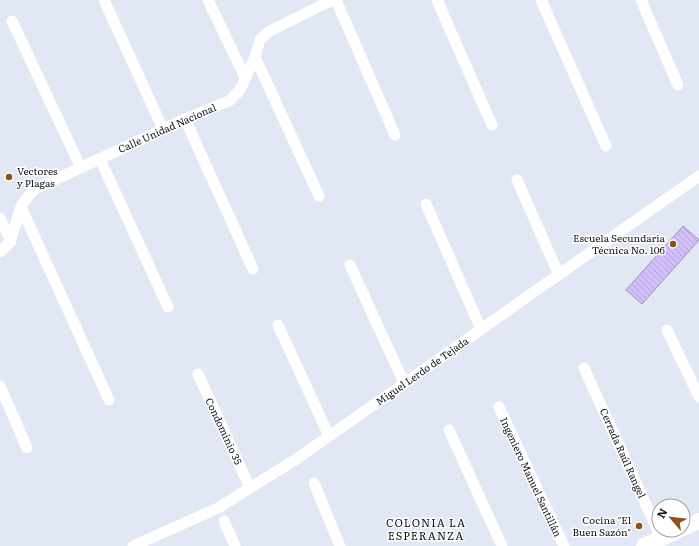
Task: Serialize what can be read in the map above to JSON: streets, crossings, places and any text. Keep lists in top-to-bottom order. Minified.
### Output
{"streets":{"street":["Calle Unidad Nacional","Miguel Lerdo de Tejada","Condominio 35","Cerrada Raúl Rangel","Ingeniero Manuel Santillán"]},"crossings":[["Miguel Lerdo de Tejada","Condominio 35"]],"districts":["COLONIA LA ESPERANZA"],"places":["Vectores y Plagas","Escuela Secundaria Técnica No. 106","Cocina \"El Buen Sazón\""],"north":"top left"}
